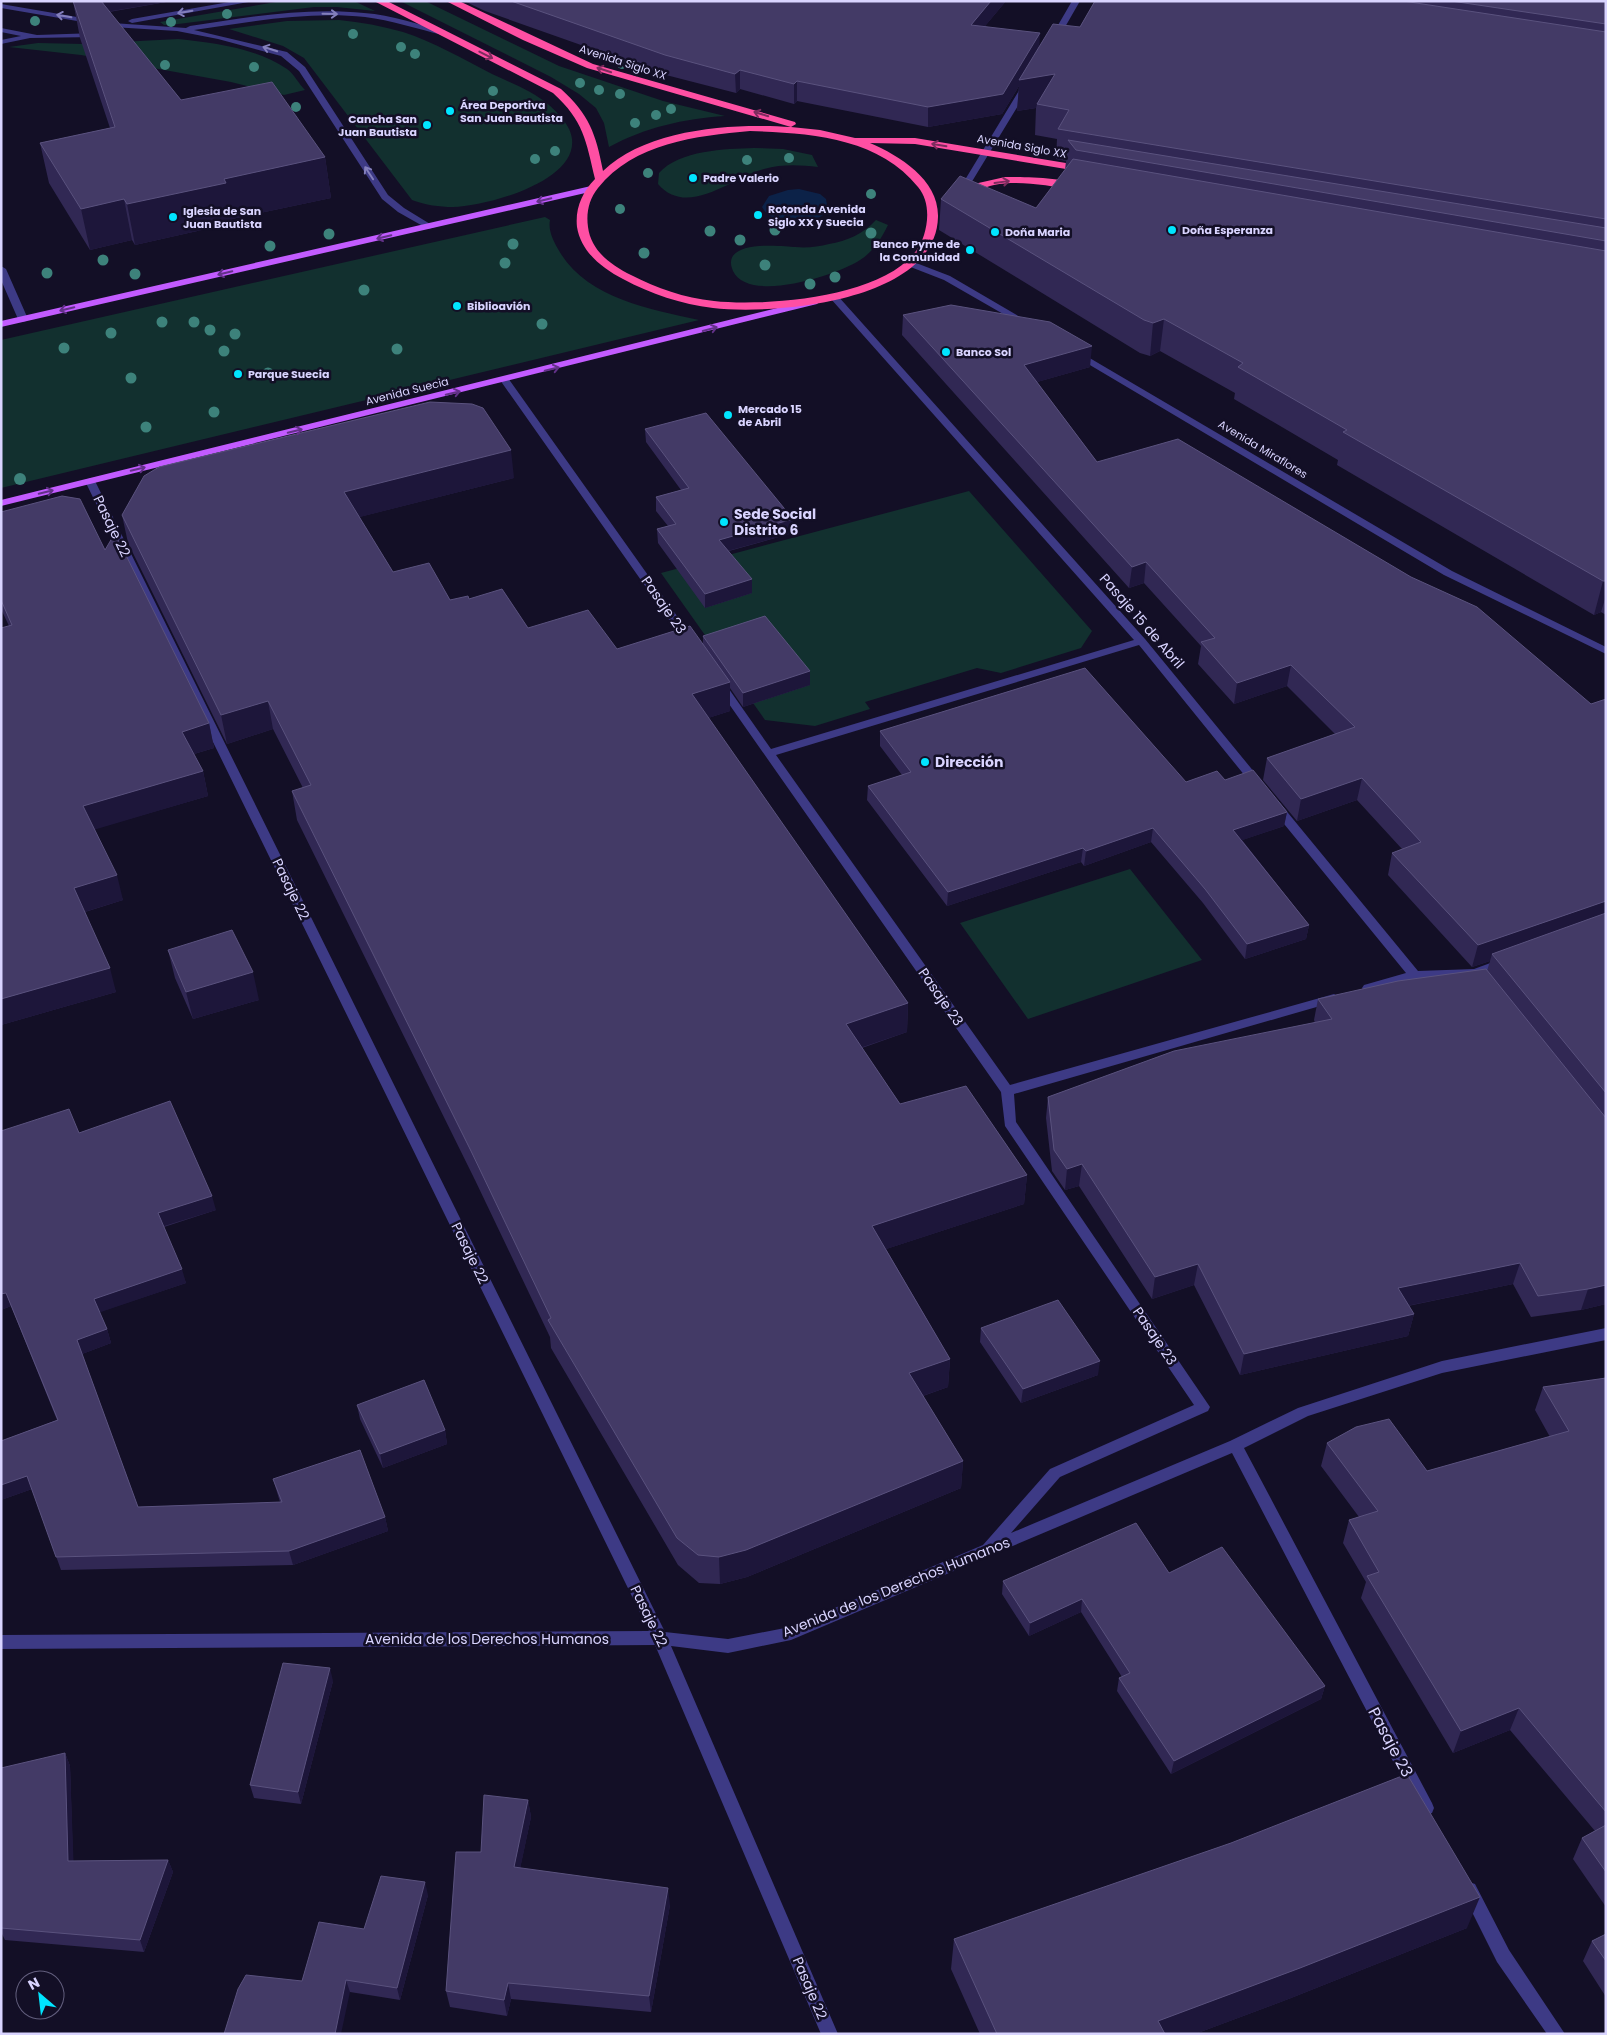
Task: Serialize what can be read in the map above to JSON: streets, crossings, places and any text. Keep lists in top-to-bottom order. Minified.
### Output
{"streets":{"highway":["Avenida Siglo XX"],"main road":["Avenida Suecia"],"street":["Avenida Miraflores","Pasaje 22","Pasaje 23","Pasaje 15 de Abril","Avenida de los Derechos Humanos"]},"crossings":[["Avenida Suecia","Pasaje 22"],["Avenida Suecia","Pasaje 23"],["Pasaje 22","Avenida de los Derechos Humanos"],["Pasaje 23","Avenida de los Derechos Humanos"]],"one_way":["Avenida Siglo XX","Avenida Suecia"],"places":["Área Deportiva San Juan Bautista","Cancha San Juan Bautista","Padre Valerio","Rotonda Avenida Siglo XX y Suecia","Iglesia de San Juan Bautista","Doña Esperanza","Doña Maria","Banco Pyme de la Comunidad","Biblioavión","Banco Sol","Parque Suecia","Mercado 15 de Abril","Sede Social Distrito 6","Dirección"],"north":"top left"}
